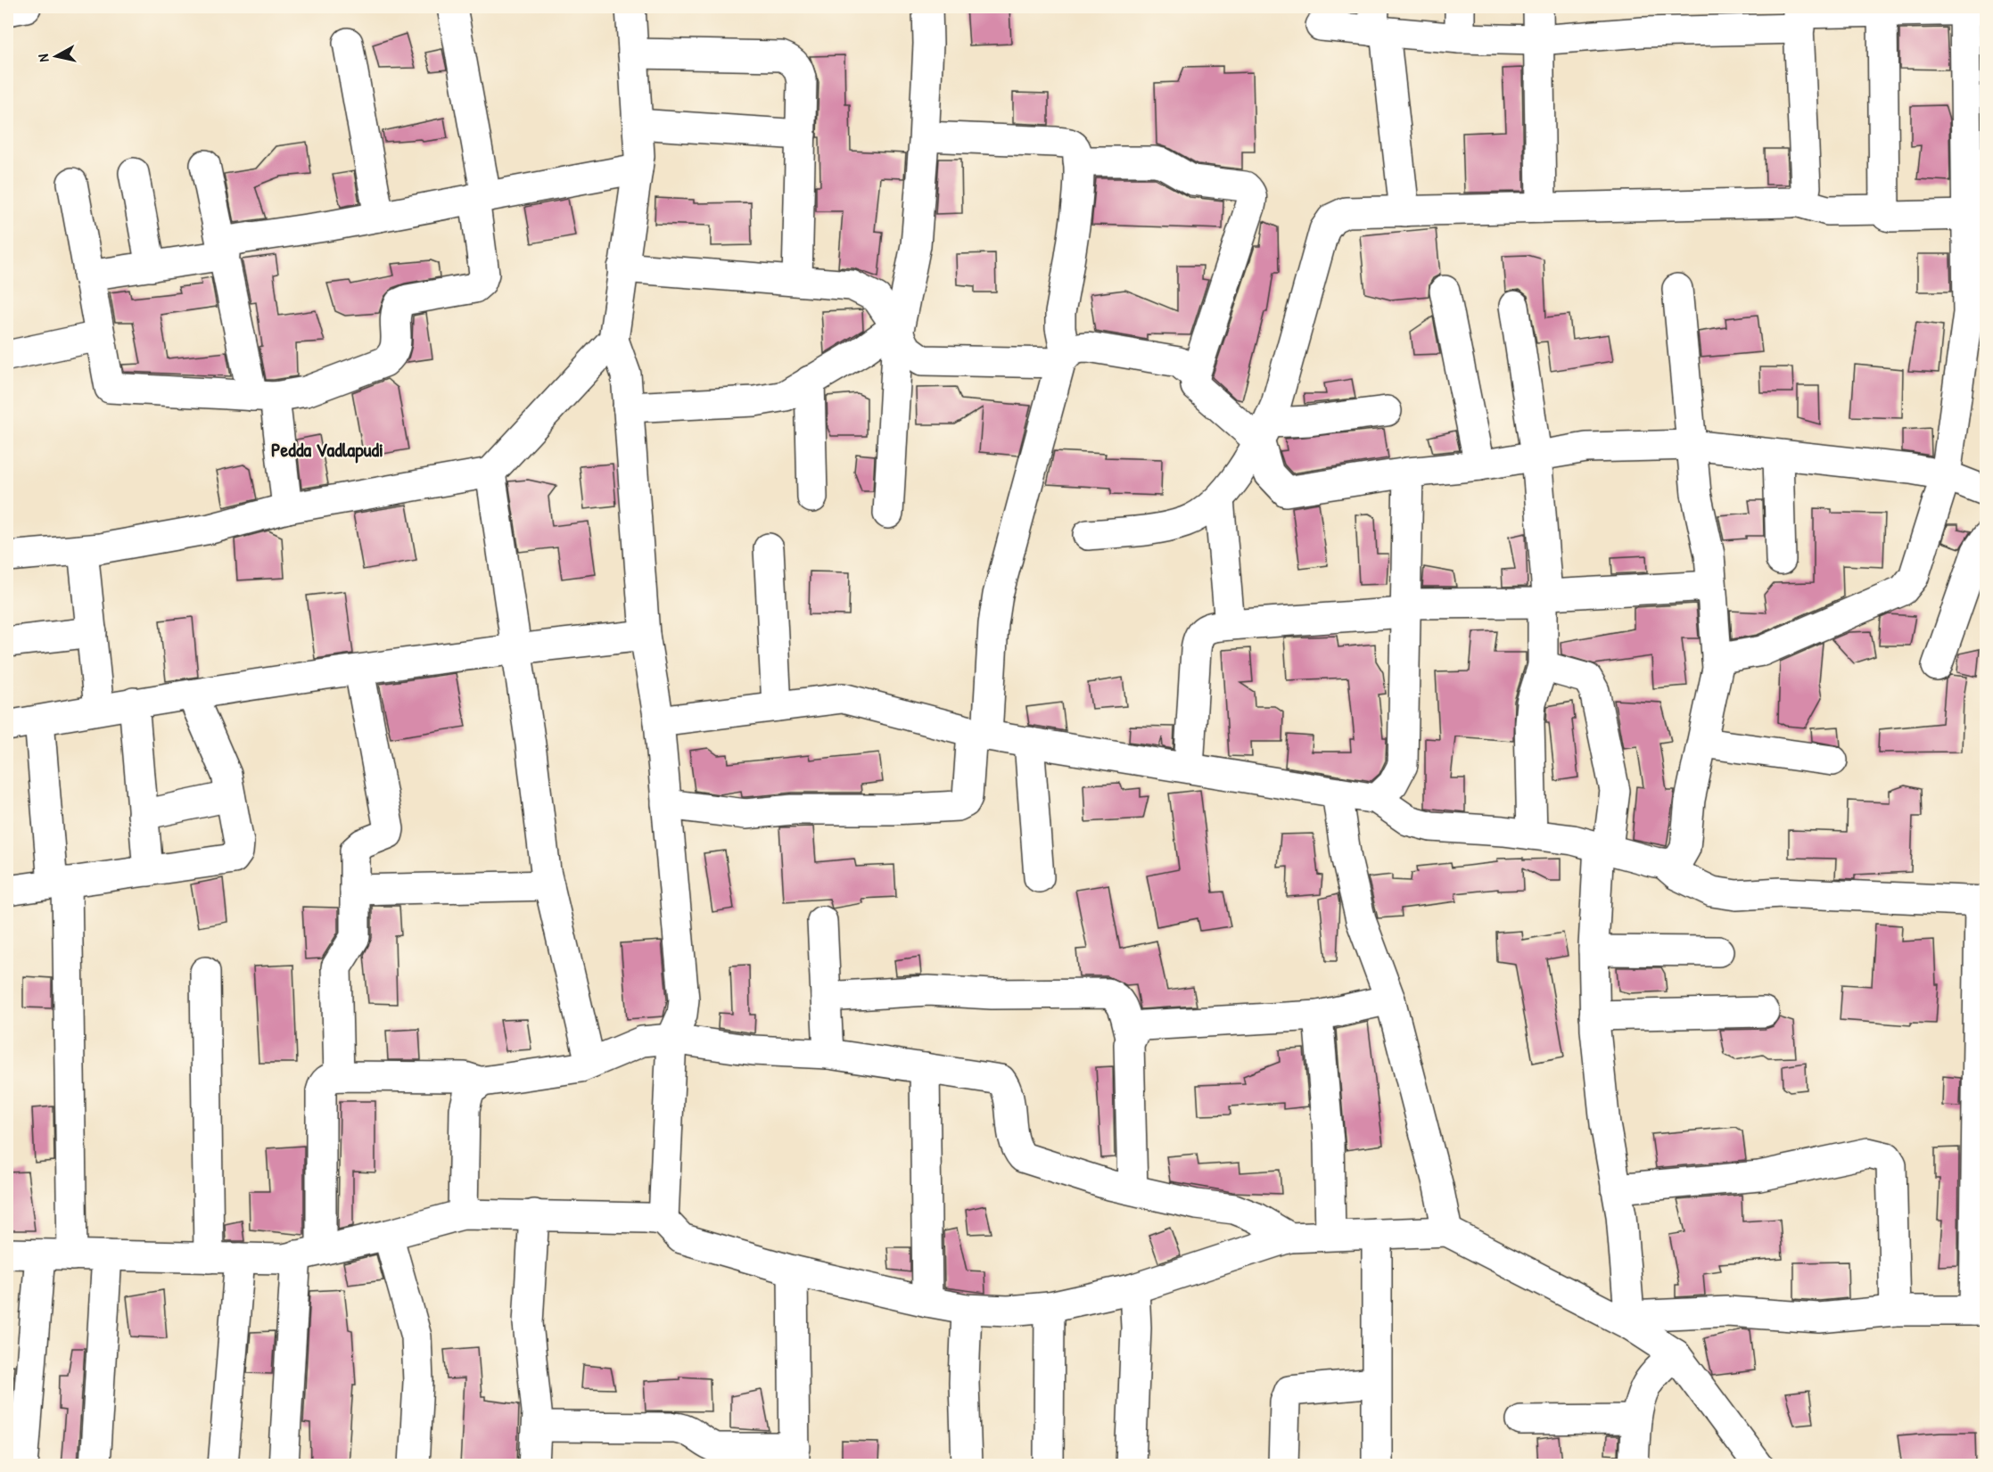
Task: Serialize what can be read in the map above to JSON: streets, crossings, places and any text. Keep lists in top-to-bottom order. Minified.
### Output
{"districts":["Pedda Vadlapudi"],"north":"left"}
